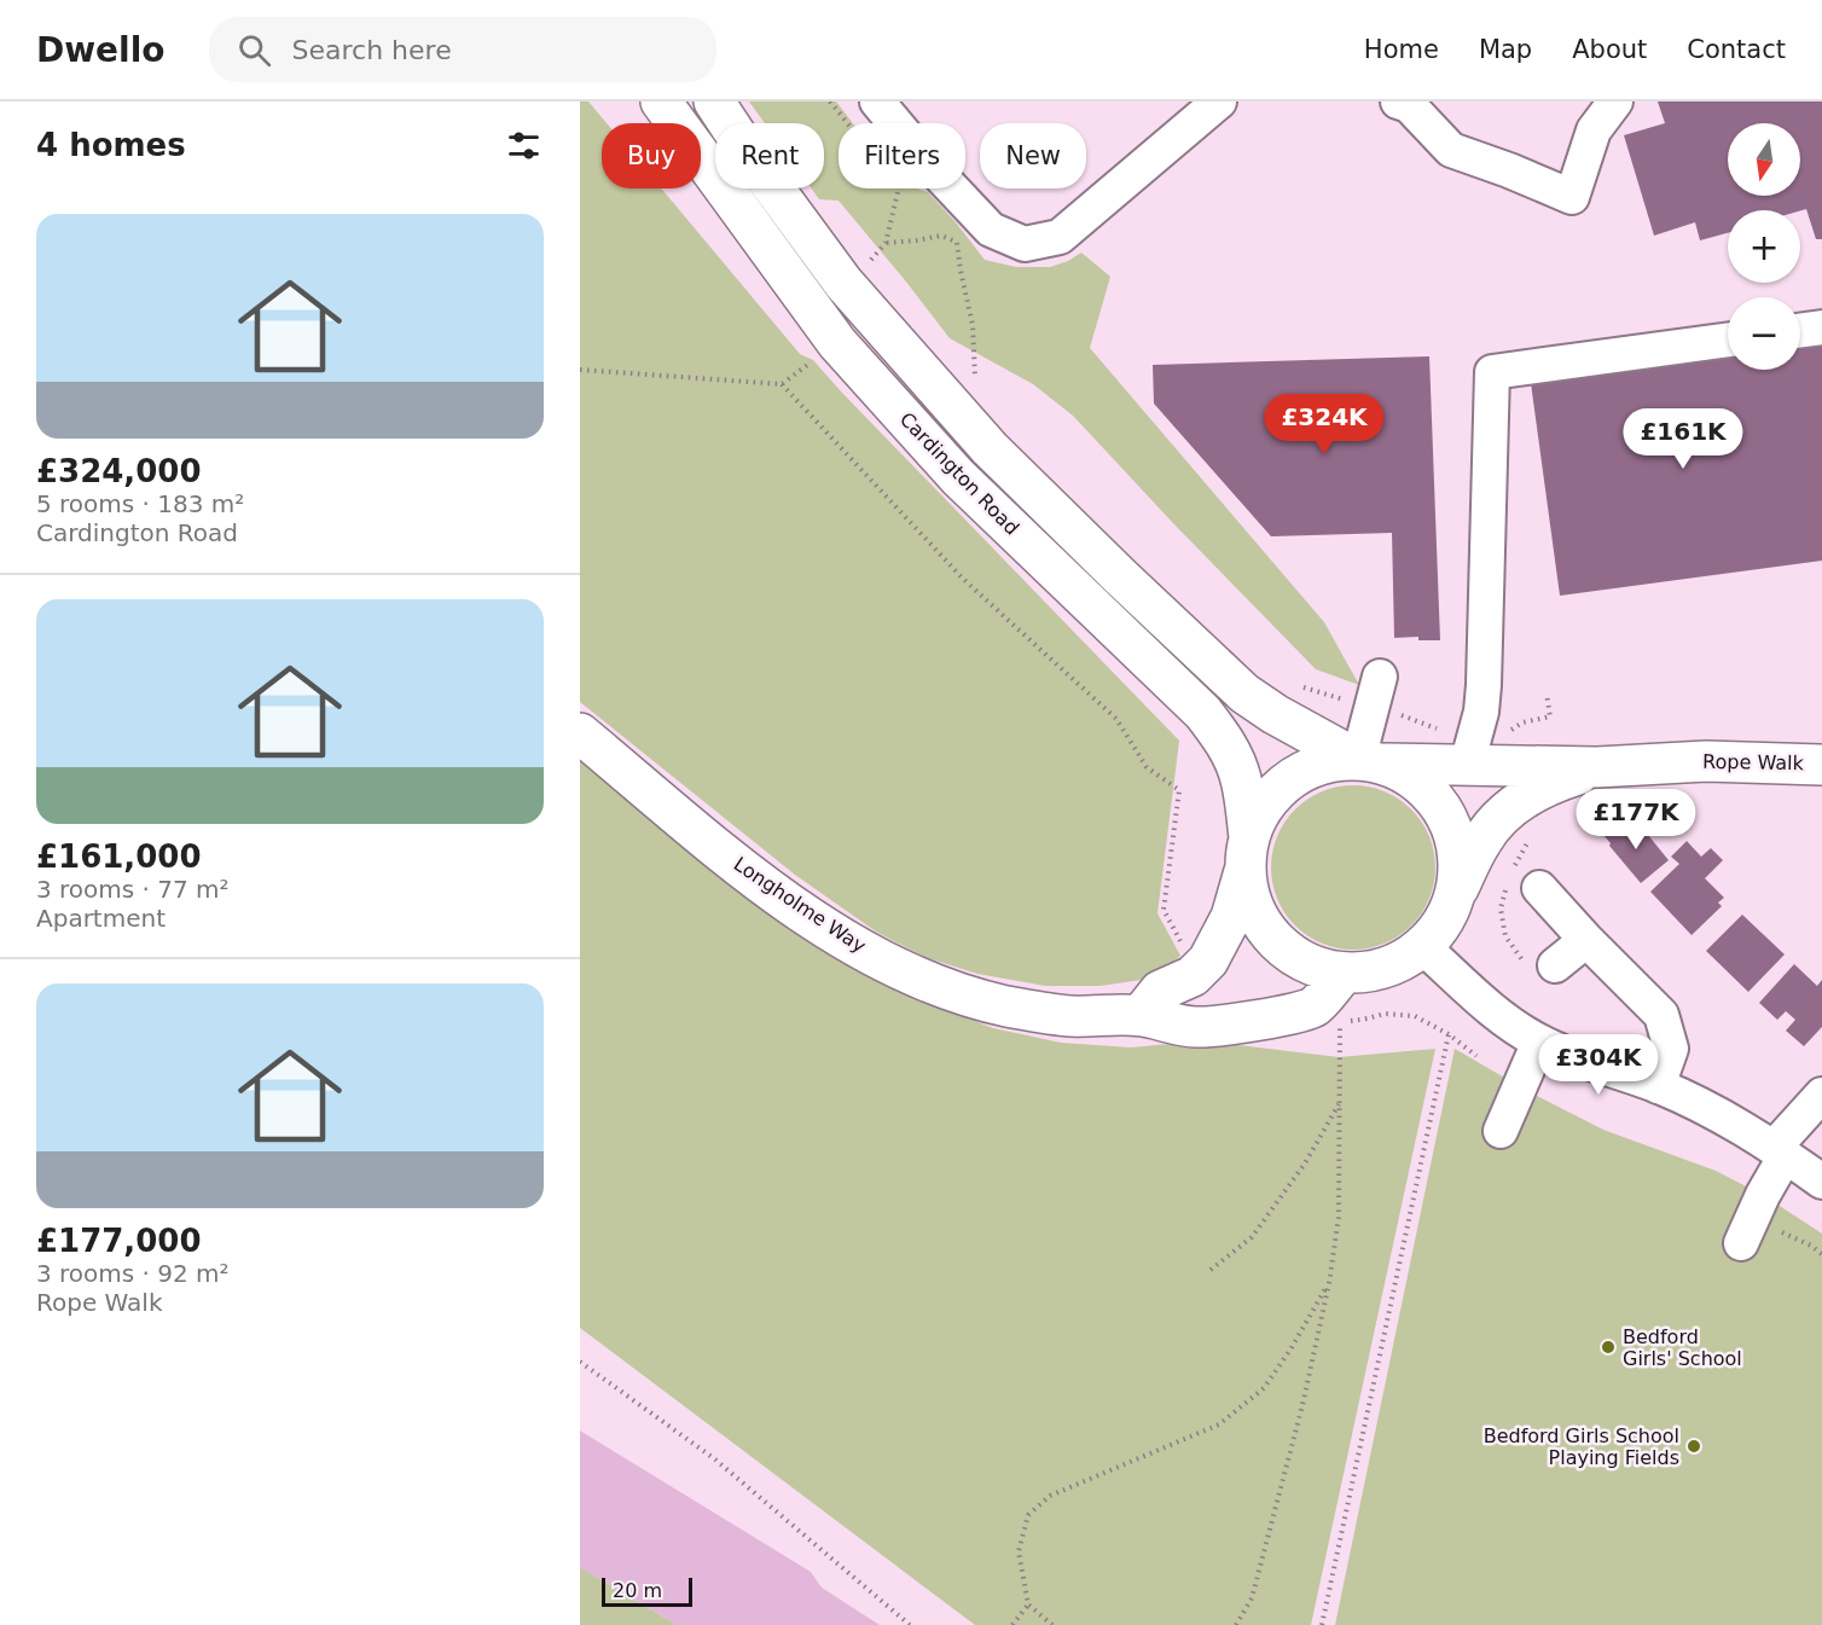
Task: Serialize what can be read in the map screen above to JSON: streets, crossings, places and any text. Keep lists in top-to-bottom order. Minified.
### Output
{"streets":{"main road":["Cardington Road","Rope Walk","Longholme Way"]},"crossings":[["Cardington Road","Rope Walk"],["Cardington Road","Longholme Way"],["Rope Walk","Longholme Way"]],"places":["Bedford Girls' School","Bedford Girls School Playing Fields"],"scale_bar":"20 m","north":"bottom","page":{"header":"Dwello","search":"Search here","nav":["Home","Map","About","Contact"],"heading":"4 homes","map_buttons":["+","−"],"chip":["Buy","Rent","Filters","New"],"list":[{"name":"£324,000","note":"5 rooms · 183 m² · Cardington Road"},{"name":"£161,000","note":"3 rooms · 77 m² · Apartment"},{"name":"£177,000","note":"3 rooms · 92 m² · Rope Walk"}],"price":["£324K","£161K","£177K","£304K"],"scale":"20 m"}}
